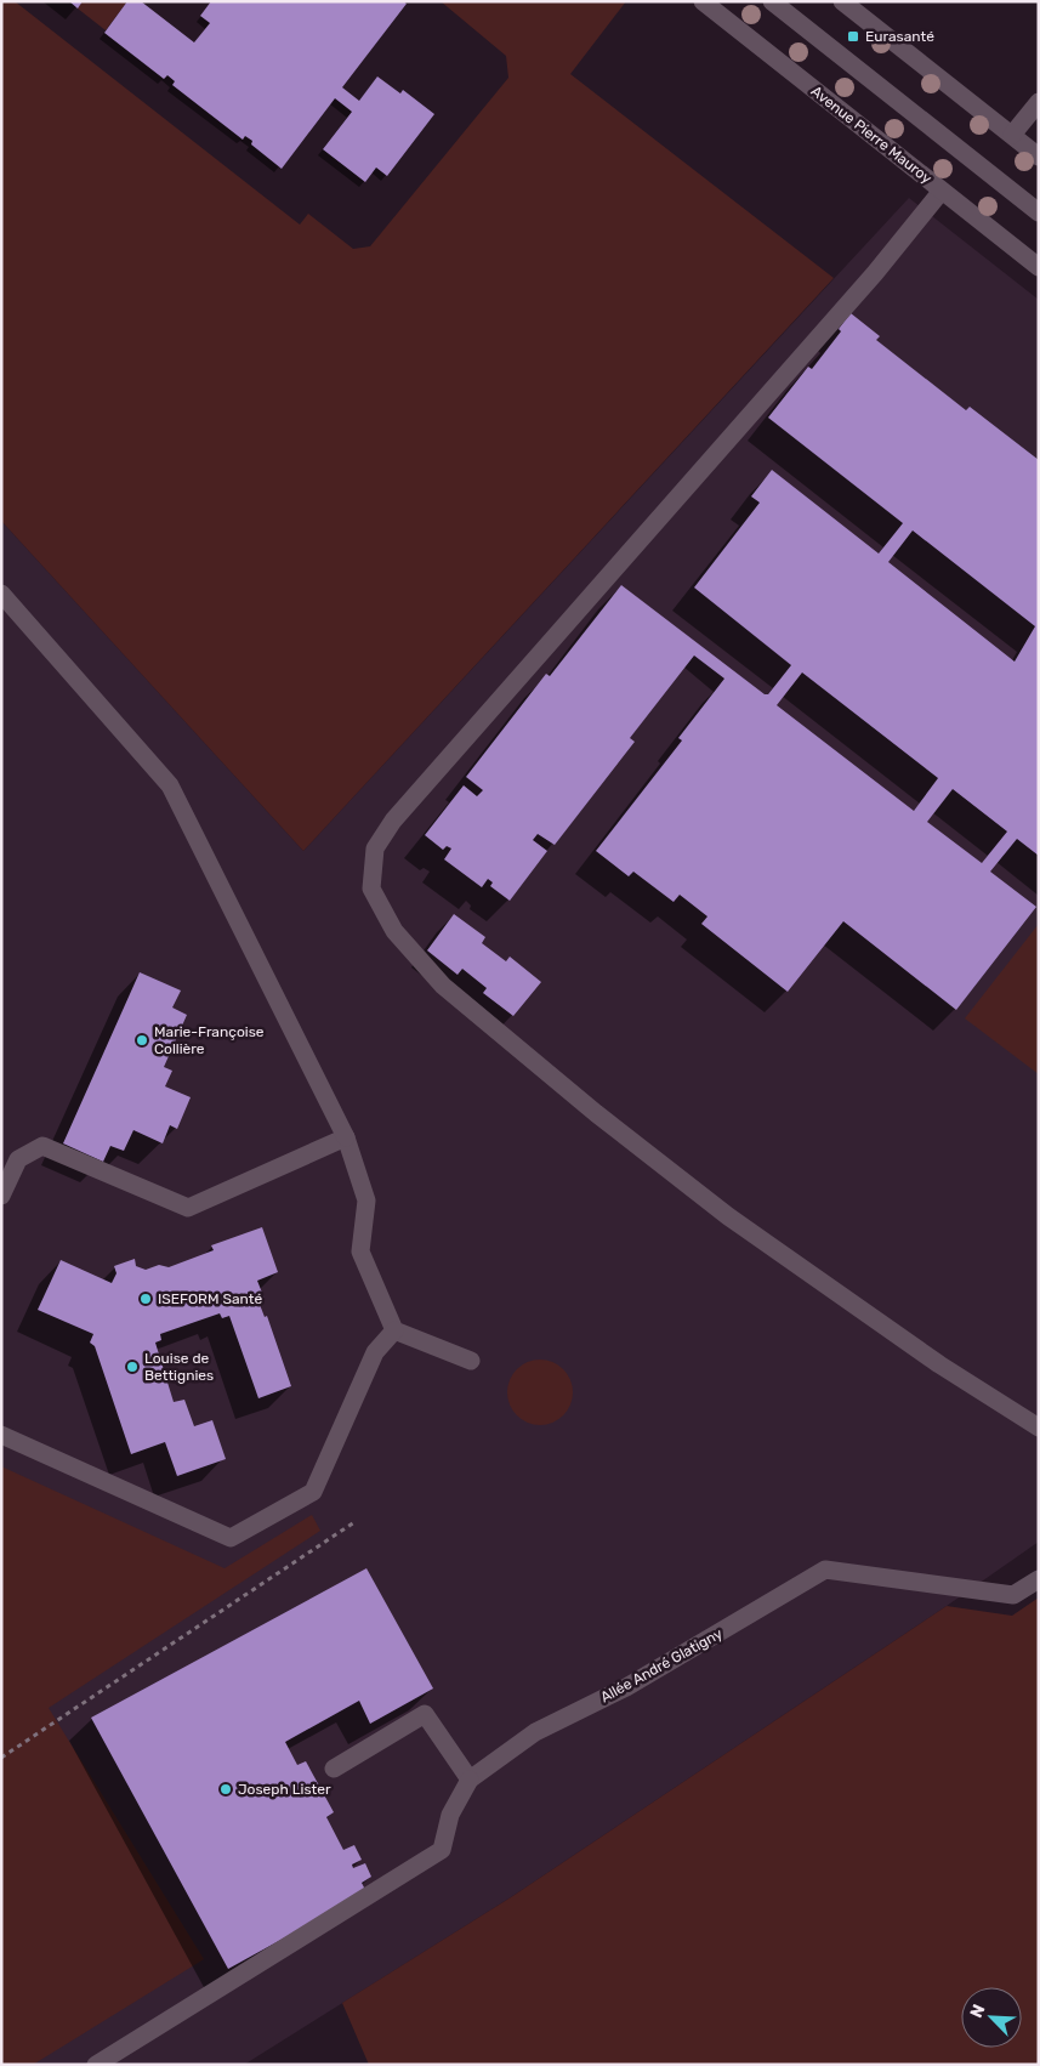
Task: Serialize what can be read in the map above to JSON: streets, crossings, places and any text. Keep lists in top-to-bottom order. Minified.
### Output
{"streets":{"street":["Avenue Pierre Mauroy","Allée André Glatigny"]},"places":{"transit":["Eurasanté"],"other":["Marie-Françoise Collière","ISEFORM Santé","Louise de Bettignies","Joseph Lister"]},"north":"top left"}
